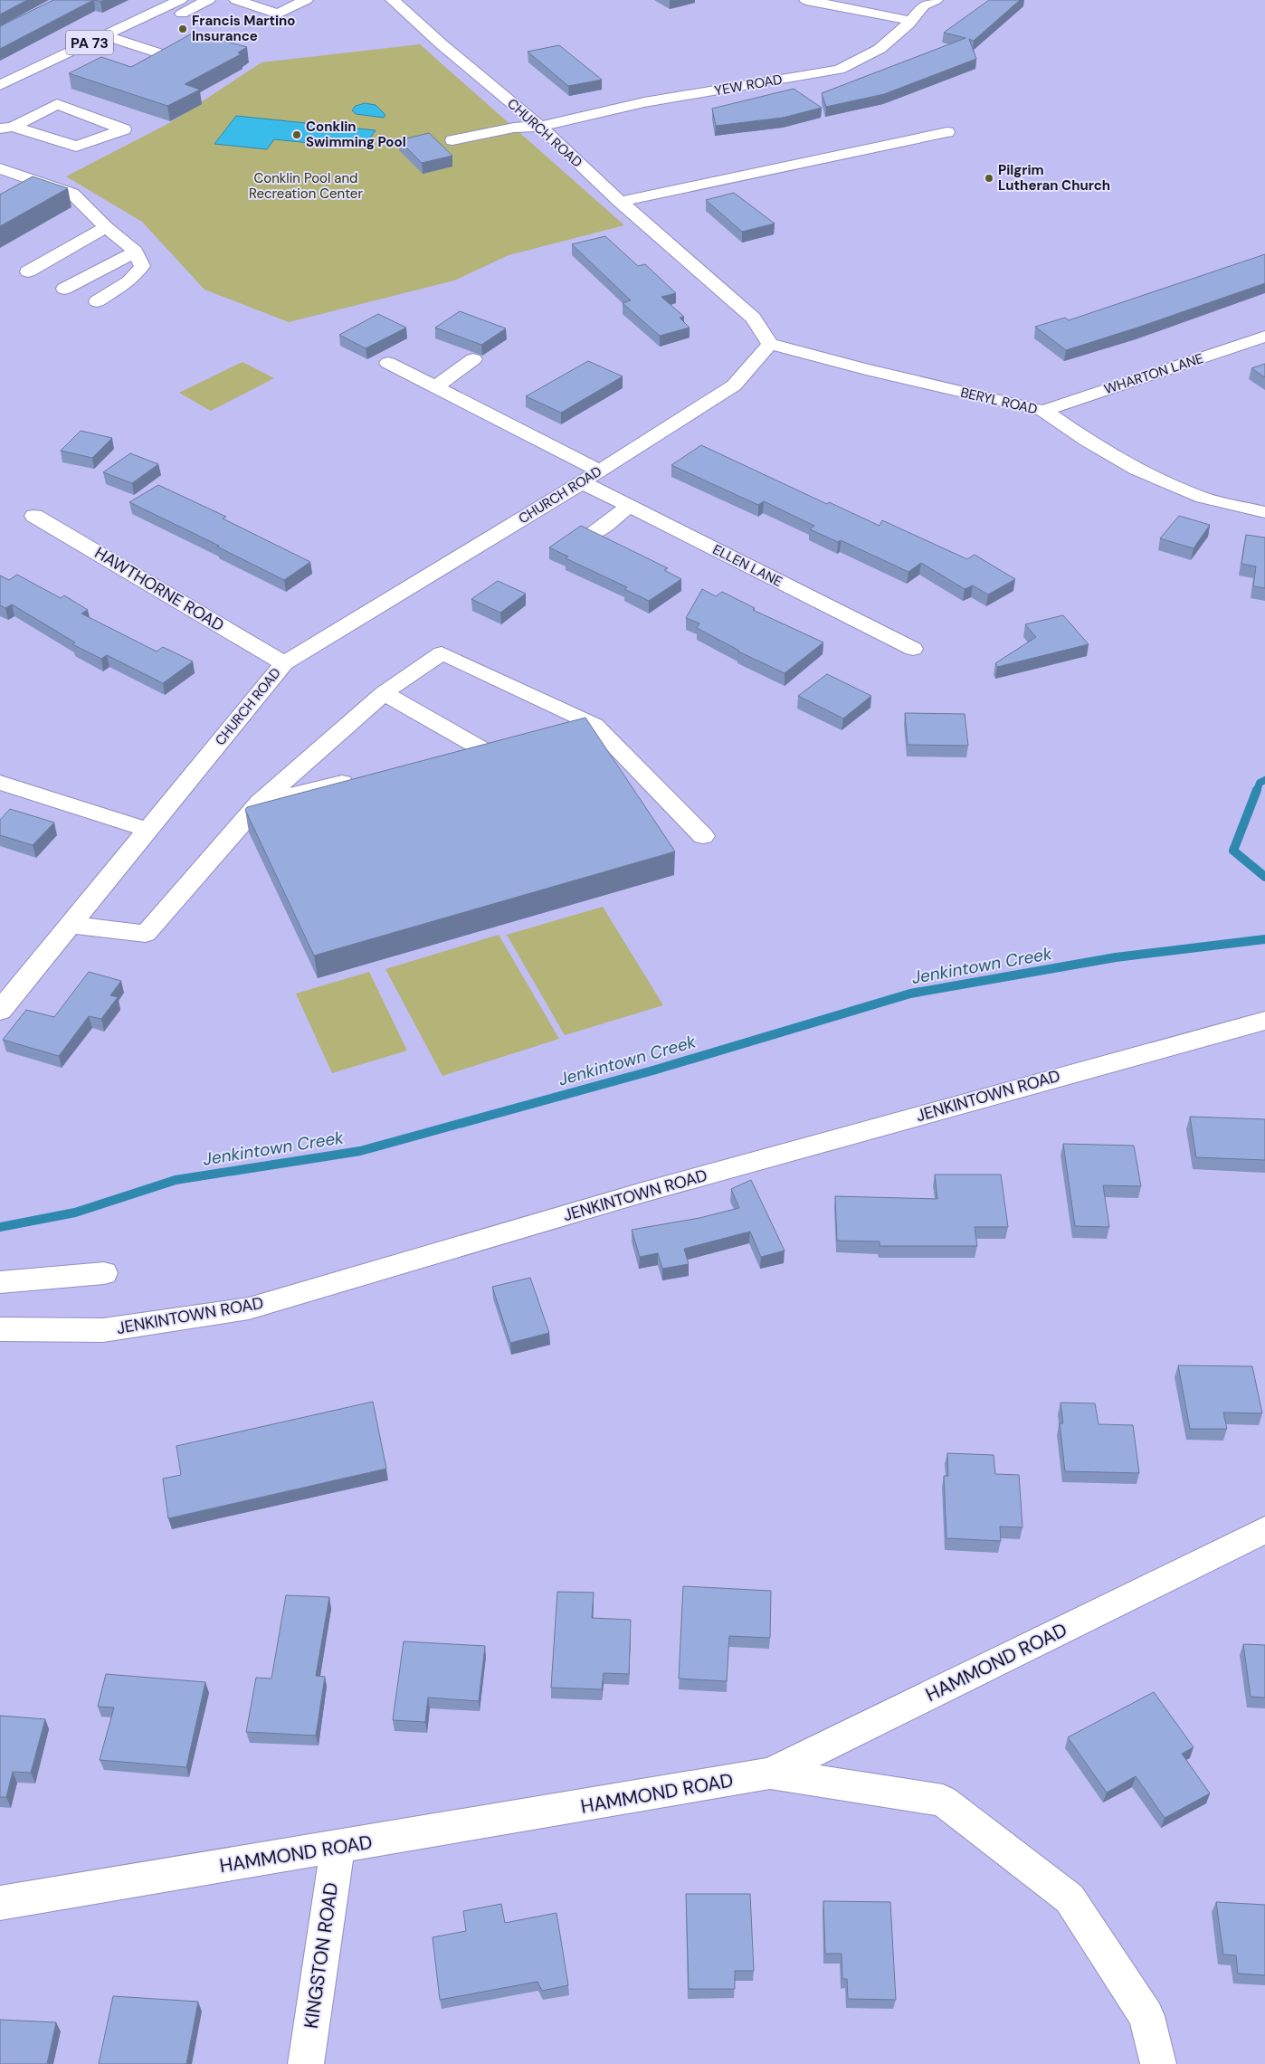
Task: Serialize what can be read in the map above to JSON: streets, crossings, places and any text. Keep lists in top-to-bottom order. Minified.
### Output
{"streets":{"street":["PA 73","YEW ROAD","CHURCH ROAD","WHARTON LANE","BERYL ROAD","ELLEN LANE","HAWTHORNE ROAD","JENKINTOWN ROAD","HAMMOND ROAD","KINGSTON ROAD"]},"crossings":[["YEW ROAD","CHURCH ROAD"],["CHURCH ROAD","BERYL ROAD"],["CHURCH ROAD","ELLEN LANE"],["CHURCH ROAD","HAWTHORNE ROAD"],["WHARTON LANE","BERYL ROAD"],["HAMMOND ROAD","KINGSTON ROAD"]],"water":["Jenkintown Creek"],"parks":["Conklin Pool and Recreation Center"],"places":["Francis Martino Insurance","Conklin Swimming Pool","Pilgrim Lutheran Church"]}
